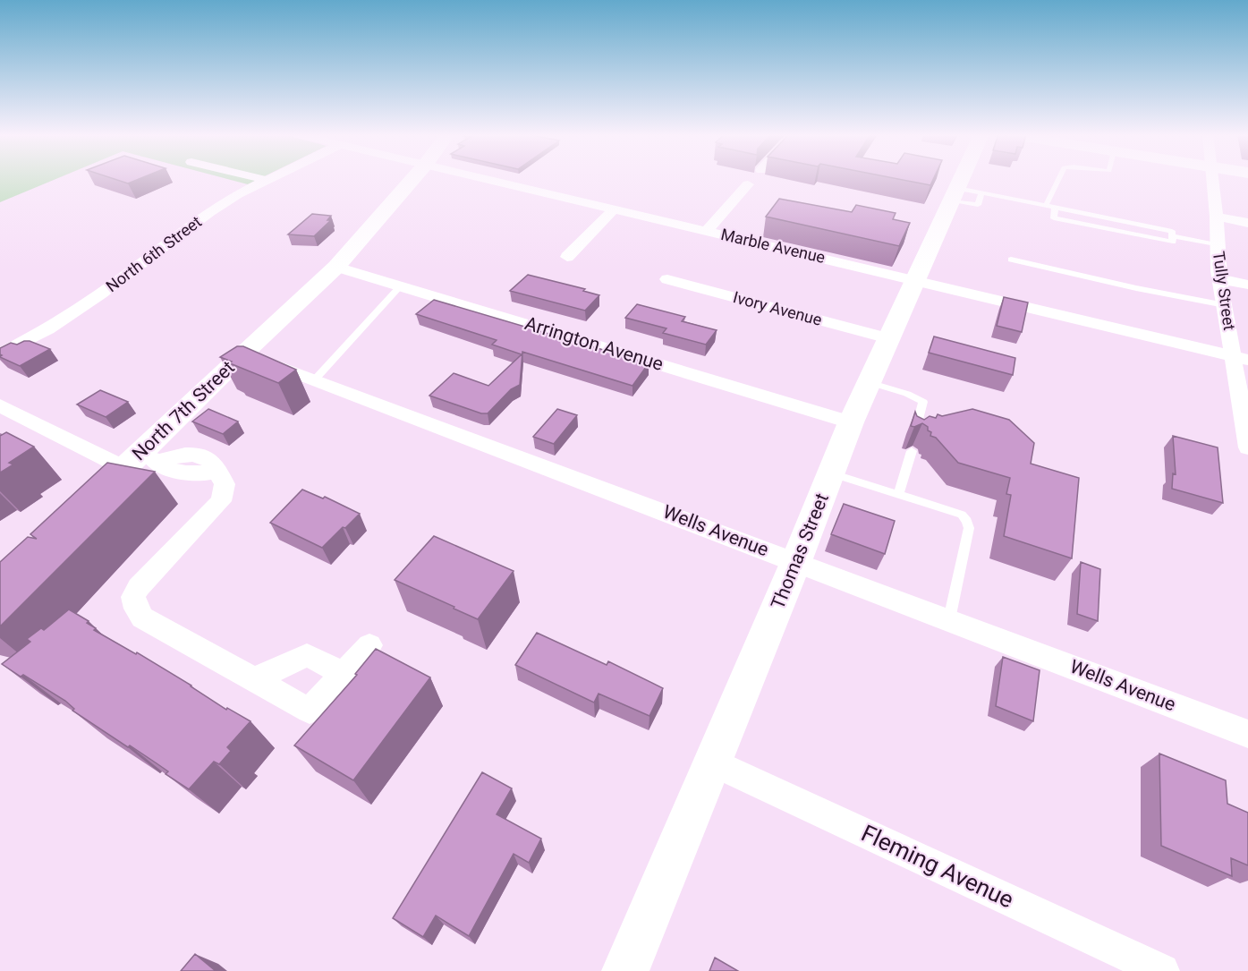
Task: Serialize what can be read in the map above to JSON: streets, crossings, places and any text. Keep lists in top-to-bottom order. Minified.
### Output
{"streets":{"main road":["North 7th Street","Thomas Street"],"street":["Marble Avenue","North 6th Street","Tully Street","Ivory Avenue","Arrington Avenue","Wells Avenue","Fleming Avenue"]},"crossings":[["Marble Avenue","Tully Street"],["Marble Avenue","Thomas Street"],["Ivory Avenue","Thomas Street"],["Arrington Avenue","North 7th Street"],["Arrington Avenue","Thomas Street"],["North 7th Street","Wells Avenue"],["Wells Avenue","Thomas Street"],["Thomas Street","Fleming Avenue"]]}
